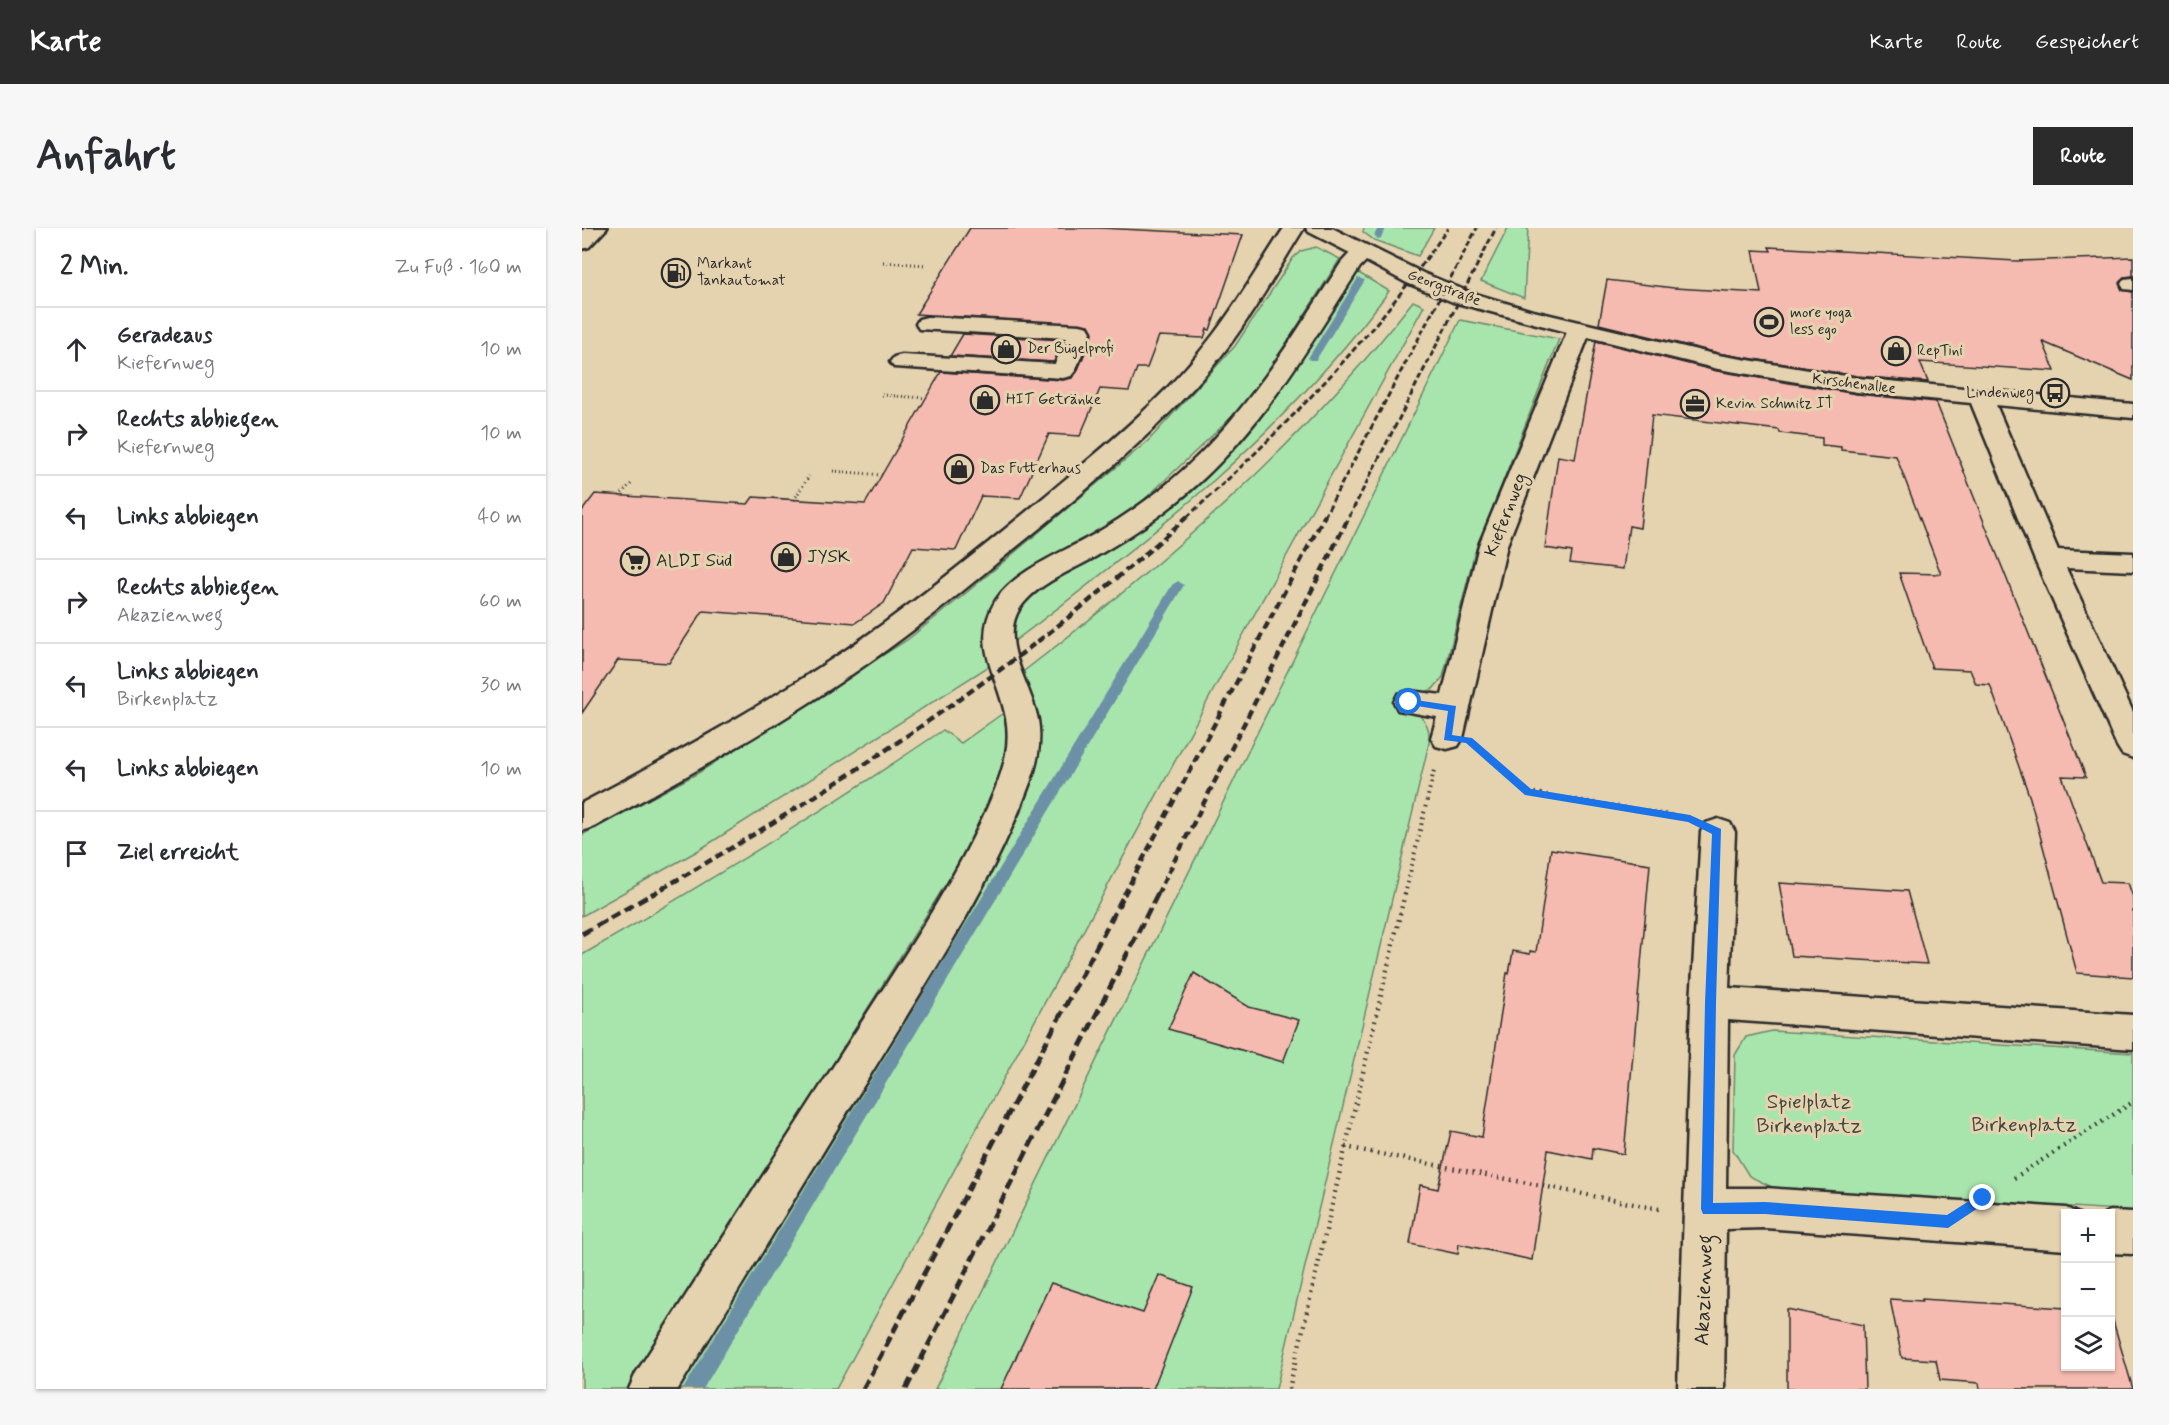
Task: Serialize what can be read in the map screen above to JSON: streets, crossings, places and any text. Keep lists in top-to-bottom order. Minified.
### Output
{"streets":{"street":["Georgstraße","Kirschenallee","Kiefernweg","Akazienweg"]},"crossings":[["Georgstraße","Kirschenallee"],["Georgstraße","Kiefernweg"],["Kirschenallee","Kiefernweg"]],"parks":["Spielplatz Birkenplatz","Birkenplatz"],"places":{"fuel station":["Markant Tankautomat"],"sports":["more yoga less ego"],"shop":["Der Bügelprofi","RepTini","HIT Getränke","Das Futterhaus","JYSK"],"bus stop":["Lindenweg"],"office":["Kevin Schmitz IT"],"supermarket":["ALDI Süd"]},"page":{"header":"Karte","nav":["Karte","Route","Gespeichert"],"buttons":"Route","title":"Anfahrt","heading":["2 Min.","Zu Fuß · 160 m"],"list":[["Geradeaus","Kiefernweg","10 m"],["Rechts abbiegen","Kiefernweg","10 m"],["Links abbiegen","40 m"],["Rechts abbiegen","Akazienweg","60 m"],["Links abbiegen","Birkenplatz","30 m"],["Links abbiegen","10 m"],"Ziel erreicht"],"map_buttons":["+","−"]}}
